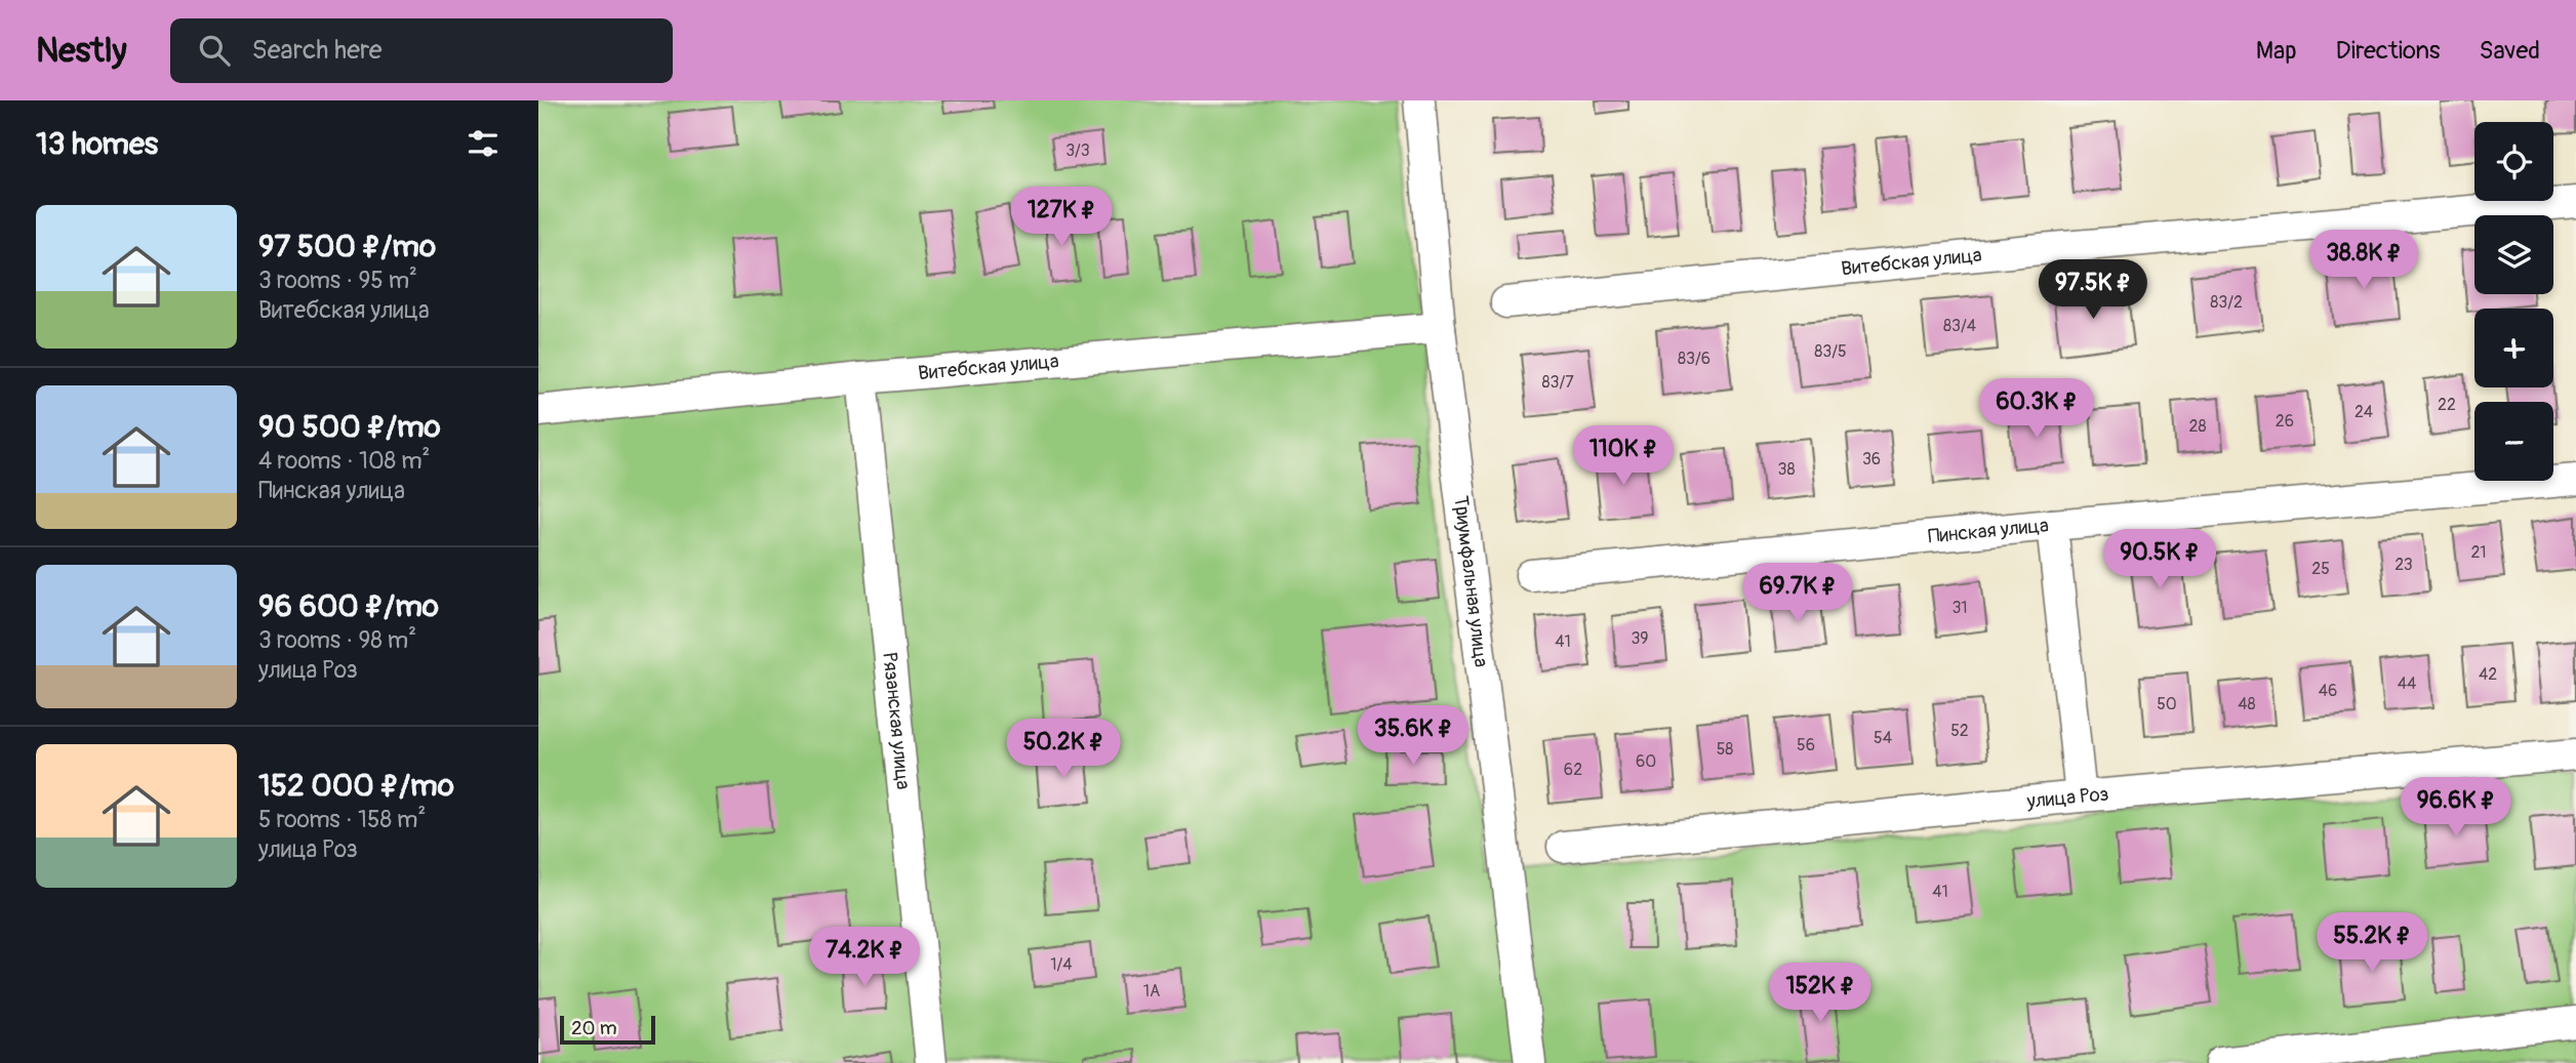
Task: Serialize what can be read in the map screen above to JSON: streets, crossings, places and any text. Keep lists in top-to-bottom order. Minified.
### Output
{"streets":{"street":["Витебская улица","Пинская улица","Триумфальная улица","Рязанская улица","улица Роз"]},"crossings":[["Витебская улица","Триумфальная улица"],["Витебская улица","Рязанская улица"]],"house_numbers":["3/3","83/2","83/4","83/5","83/6","83/7","22","24","26","28","36","38","21","23","25","31","39","41","42","44","46","50","48","52","54","56","58","60","62","41","1/4","1А"],"scale_bar":"20 m","page":{"header":"Nestly","search":"Search here","nav":["Map","Directions","Saved"],"heading":"13 homes","map_buttons":["+","−"],"list":[{"name":"97 500 ₽/mo","note":"3 rooms · 95 m² · Витебская улица"},{"name":"90 500 ₽/mo","note":"4 rooms · 108 m² · Пинская улица"},{"name":"96 600 ₽/mo","note":"3 rooms · 98 m² · улица Роз"},{"name":"152 000 ₽/mo","note":"5 rooms · 158 m² · улица Роз"}],"price":["127K ₽","38.8K ₽","97.5K ₽","60.3K ₽","110K ₽","90.5K ₽","69.7K ₽","35.6K ₽","50.2K ₽","96.6K ₽","55.2K ₽","74.2K ₽","152K ₽"],"scale":"20 m"}}
